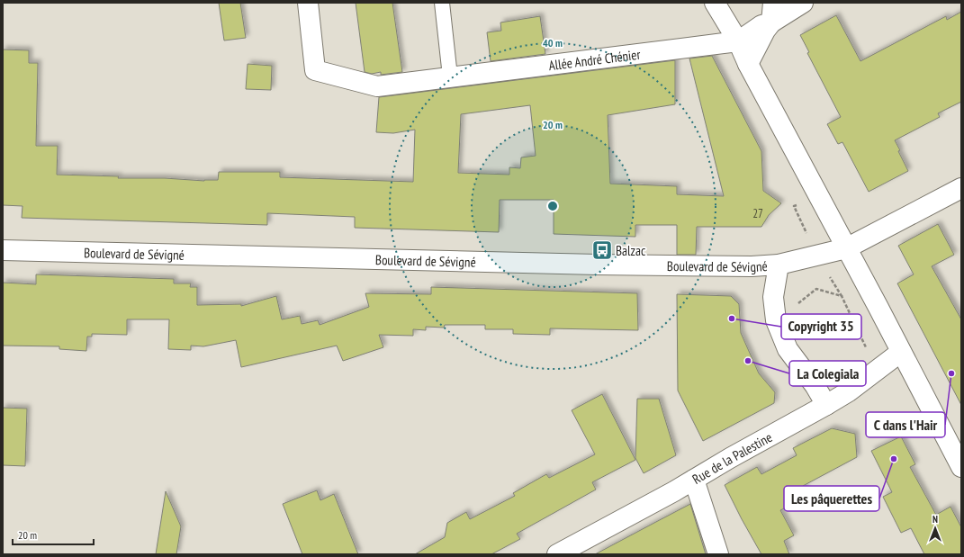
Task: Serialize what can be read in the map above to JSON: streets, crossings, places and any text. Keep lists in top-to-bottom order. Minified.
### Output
{"streets":{"street":["Allée André Chénier","Boulevard de Sévigné","Rue de la Palestine"]},"places":{"bus stop":["Balzac"],"other":["Copyright 35","La Colegiala","C dans l'Hair","Les pâquerettes"]},"house_numbers":["27"],"scale_bar":"20 m","north":"top","rings":["40 m","20 m"]}
